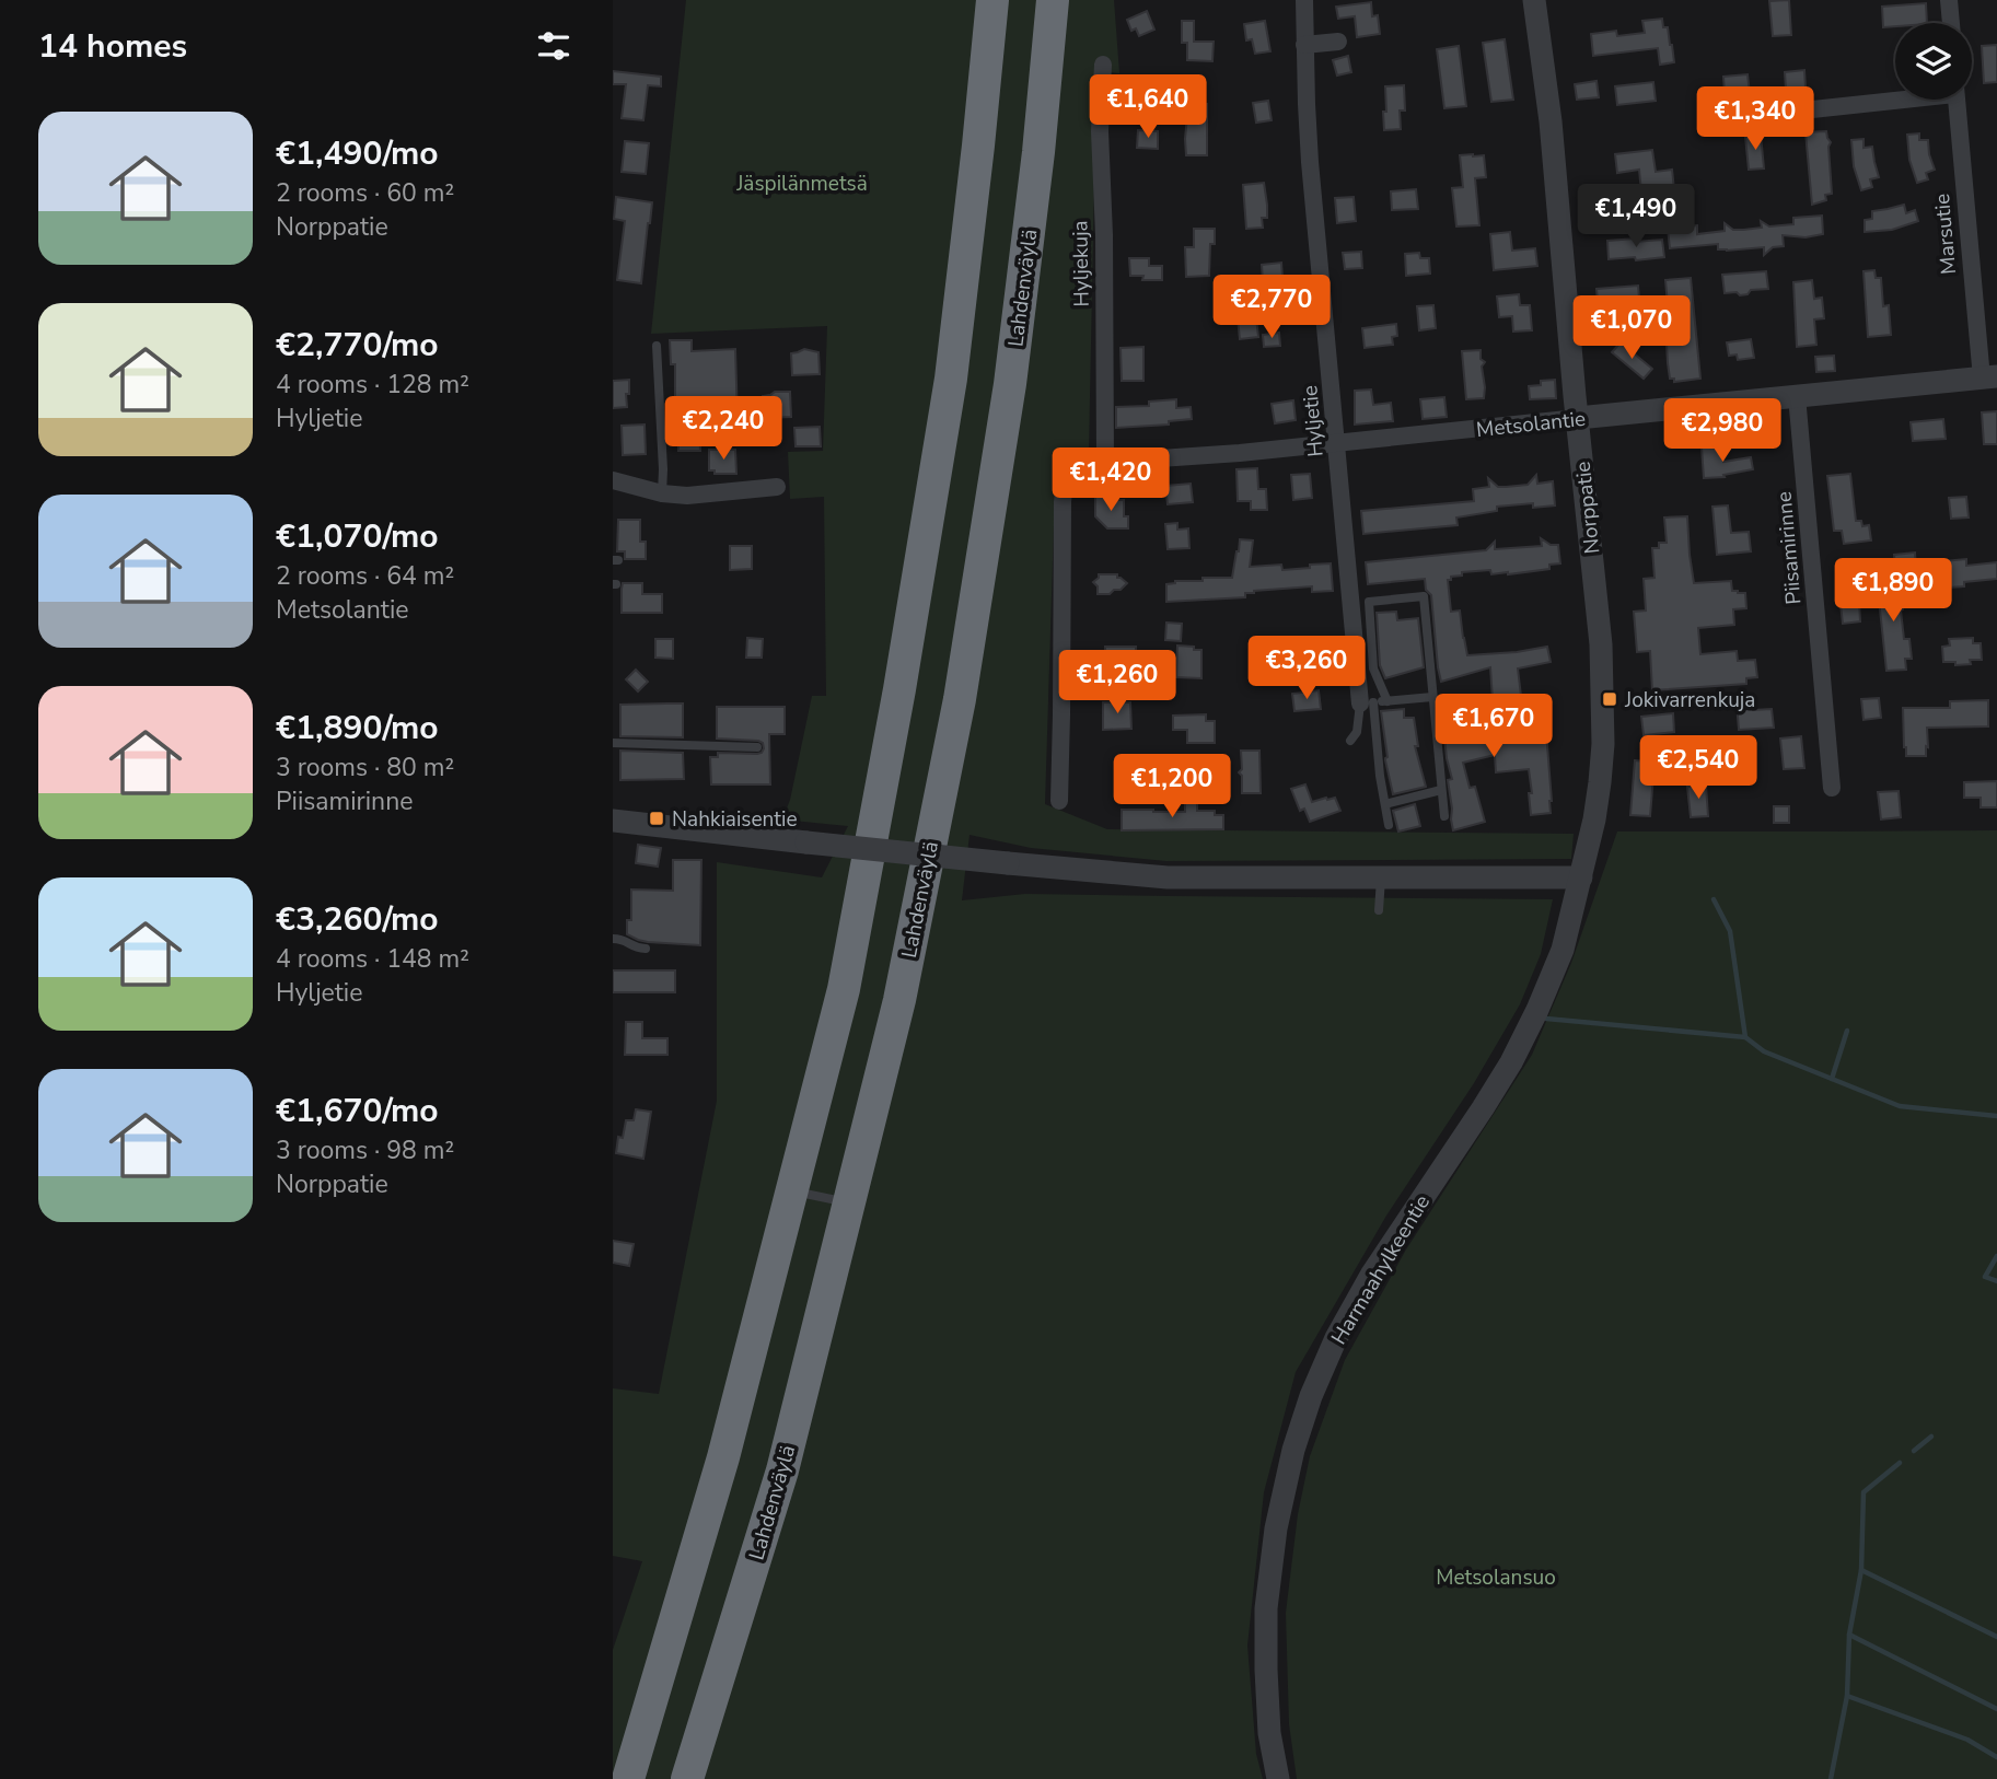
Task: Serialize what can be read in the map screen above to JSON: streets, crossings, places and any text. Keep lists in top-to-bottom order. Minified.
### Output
{"streets":{"highway":["Lahdenväylä"],"street":["Marsutie","Hyljekuja","Hyljetie","Metsolantie","Norppatie","Piisamirinne","Harmaahylkeentie"]},"crossings":[["Marsutie","Metsolantie"],["Hyljekuja","Metsolantie"],["Hyljetie","Metsolantie"],["Metsolantie","Norppatie"],["Metsolantie","Piisamirinne"],["Norppatie","Harmaahylkeentie"]],"parks":["Jäspilänmetsä","Metsolansuo"],"places":{"transit":["Jokivarrenkuja","Nahkiaisentie"]},"page":{"heading":"14 homes","price":["€1,640","€1,340","€1,490","€2,770","€1,070","€2,240","€2,980","€1,420","€1,890","€3,260","€1,260","€1,670","€2,540","€1,200"],"list":[{"name":"€1,490/mo","note":"2 rooms · 60 m² · Norppatie"},{"name":"€2,770/mo","note":"4 rooms · 128 m² · Hyljetie"},{"name":"€1,070/mo","note":"2 rooms · 64 m² · Metsolantie"},{"name":"€1,890/mo","note":"3 rooms · 80 m² · Piisamirinne"},{"name":"€3,260/mo","note":"4 rooms · 148 m² · Hyljetie"},{"name":"€1,670/mo","note":"3 rooms · 98 m² · Norppatie"}]}}
